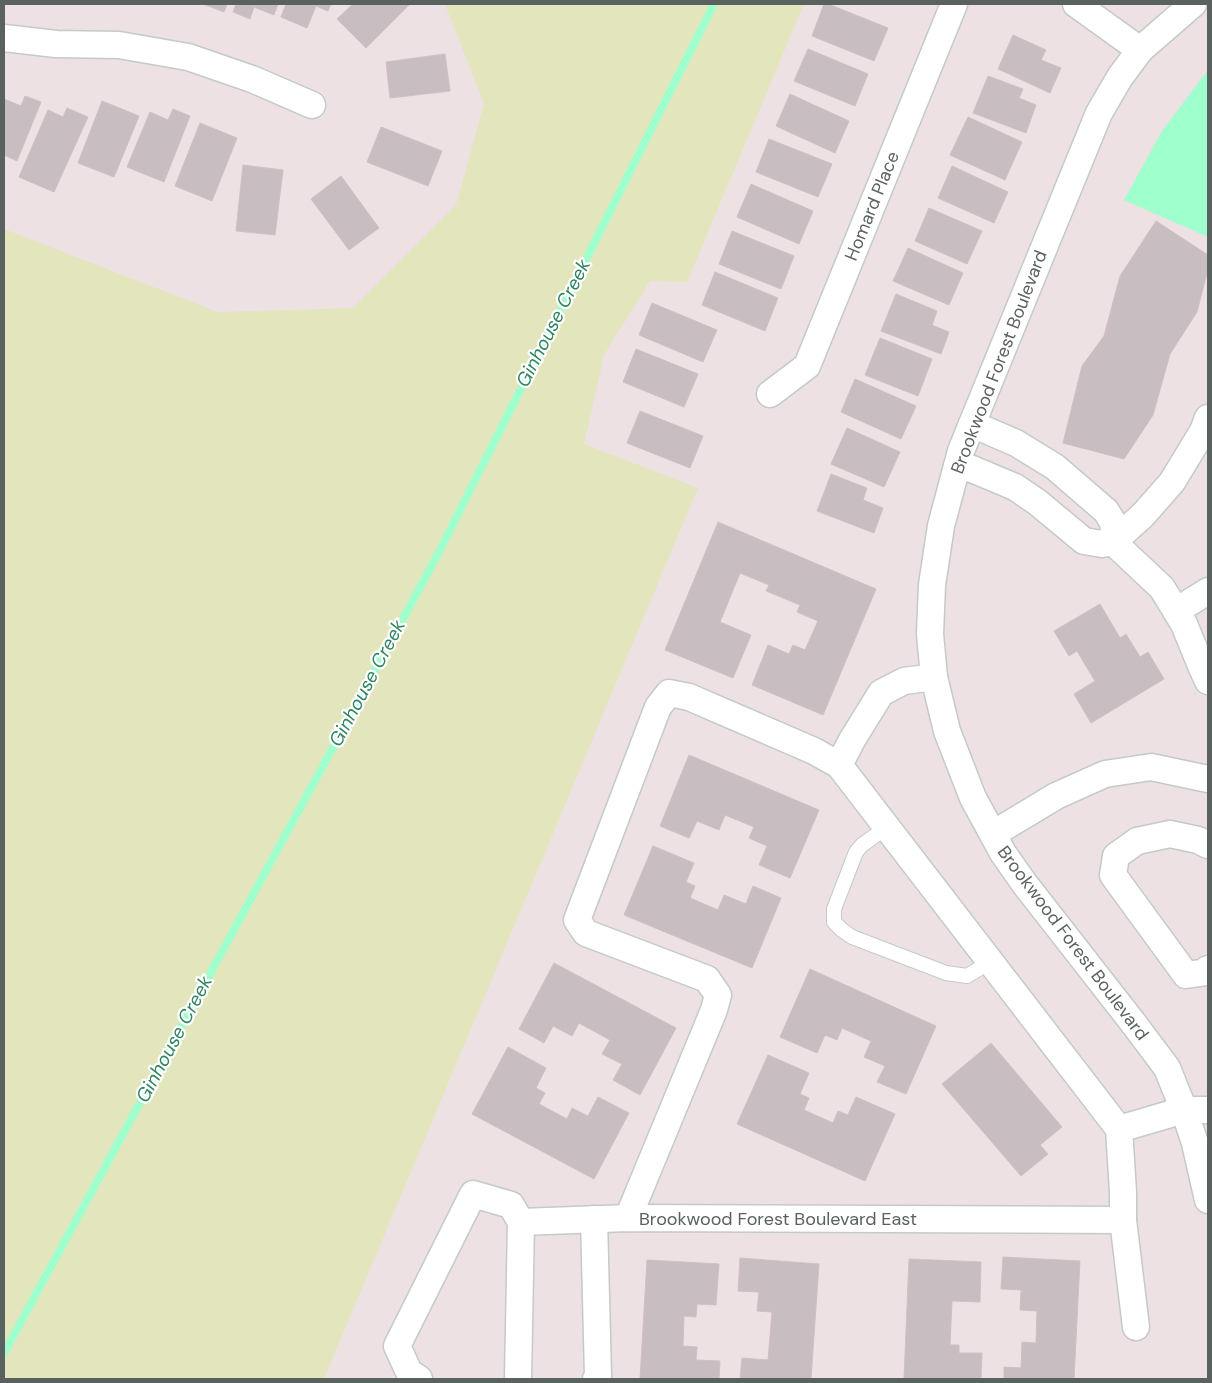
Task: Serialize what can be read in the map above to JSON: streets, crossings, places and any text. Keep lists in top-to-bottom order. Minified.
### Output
{"streets":{"street":["Homard Place","Brookwood Forest Boulevard","Brookwood Forest Boulevard East"]},"water":["Ginhouse Creek"]}
